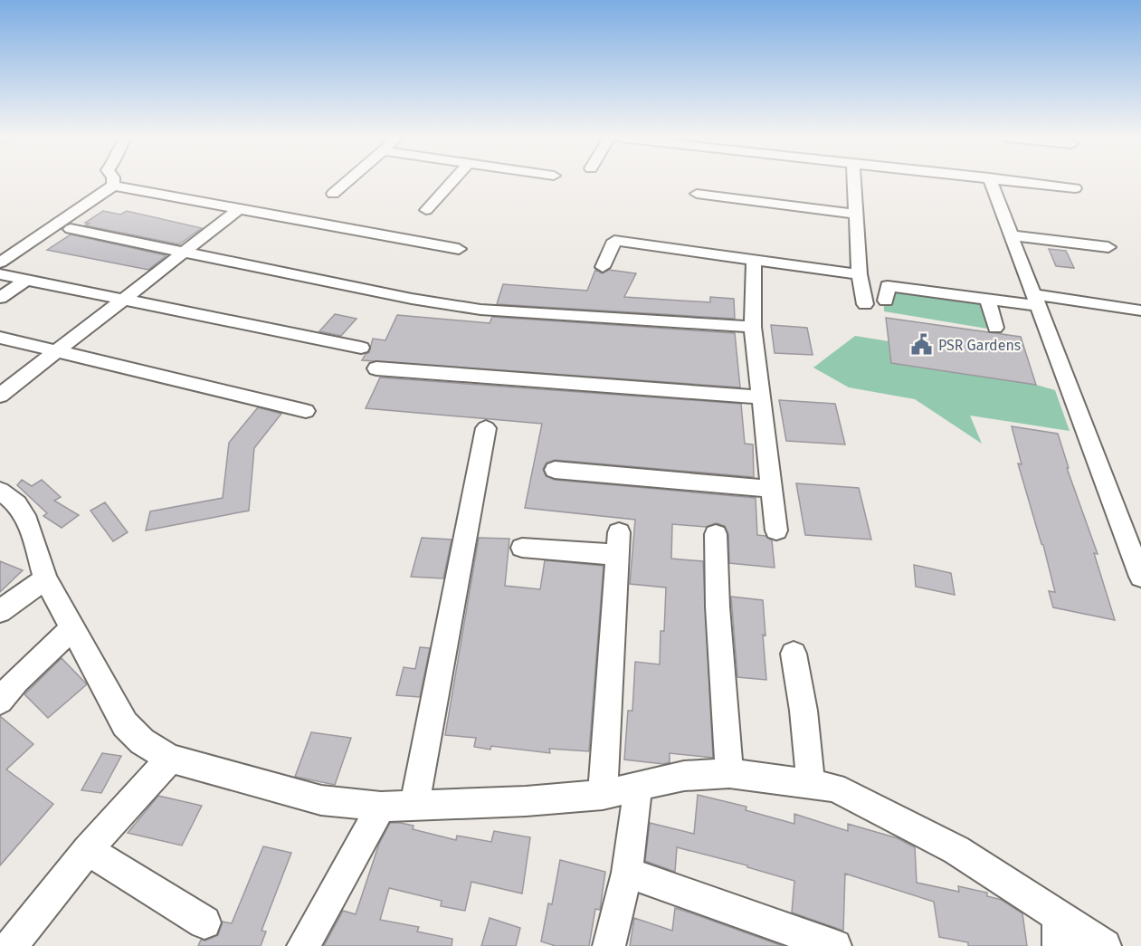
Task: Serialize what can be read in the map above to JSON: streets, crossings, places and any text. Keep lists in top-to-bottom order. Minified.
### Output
{"places":{"public building":["PSR Gardens"]}}
